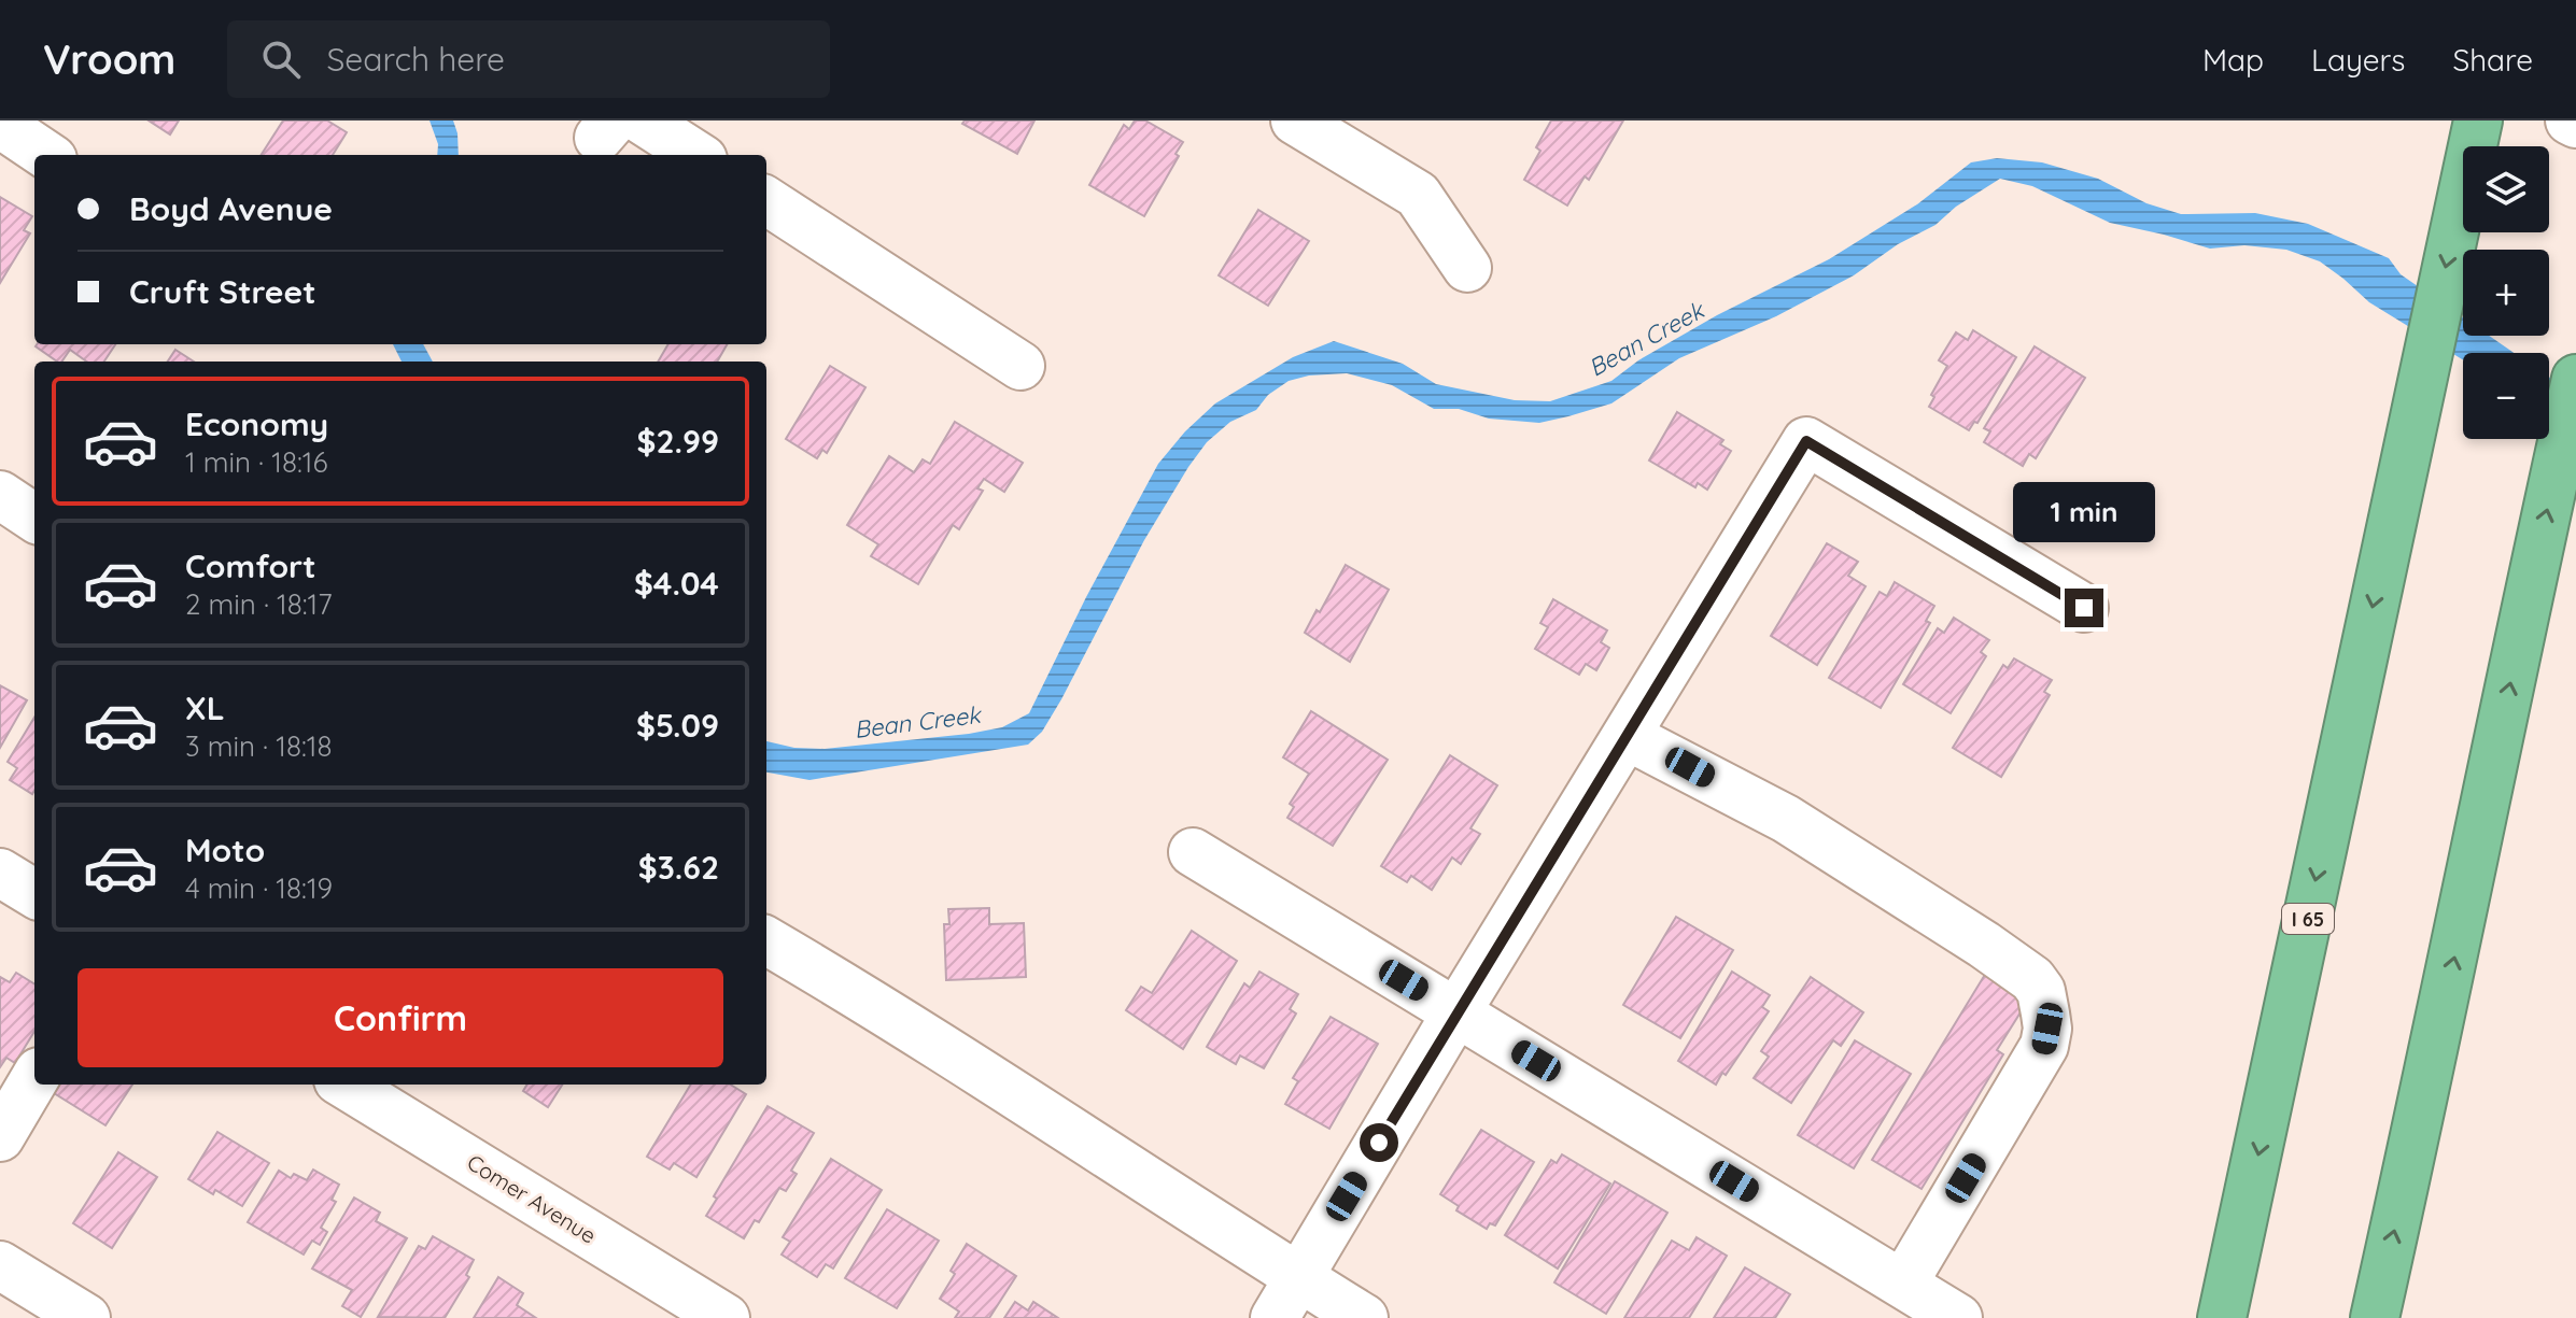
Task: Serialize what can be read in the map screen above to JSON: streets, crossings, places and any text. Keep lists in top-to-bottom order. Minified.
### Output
{"streets":{"highway":["I 65"],"street":["Comer Avenue"]},"water":["Bean Creek"],"page":{"header":"Vroom","search":"Search here","nav":["Map","Layers","Share"],"map_buttons":["+","−"],"banner":["Boyd Avenue","Cruft Street"],"list":[{"name":"Economy","note":"1 min · 18:16","value":"$2.99"},{"name":"Comfort","note":"2 min · 18:17","value":"$4.04"},{"name":"XL","note":"3 min · 18:18","value":"$5.09"},{"name":"Moto","note":"4 min · 18:19","value":"$3.62"}],"bubble":"1 min","buttons":"Confirm"}}
